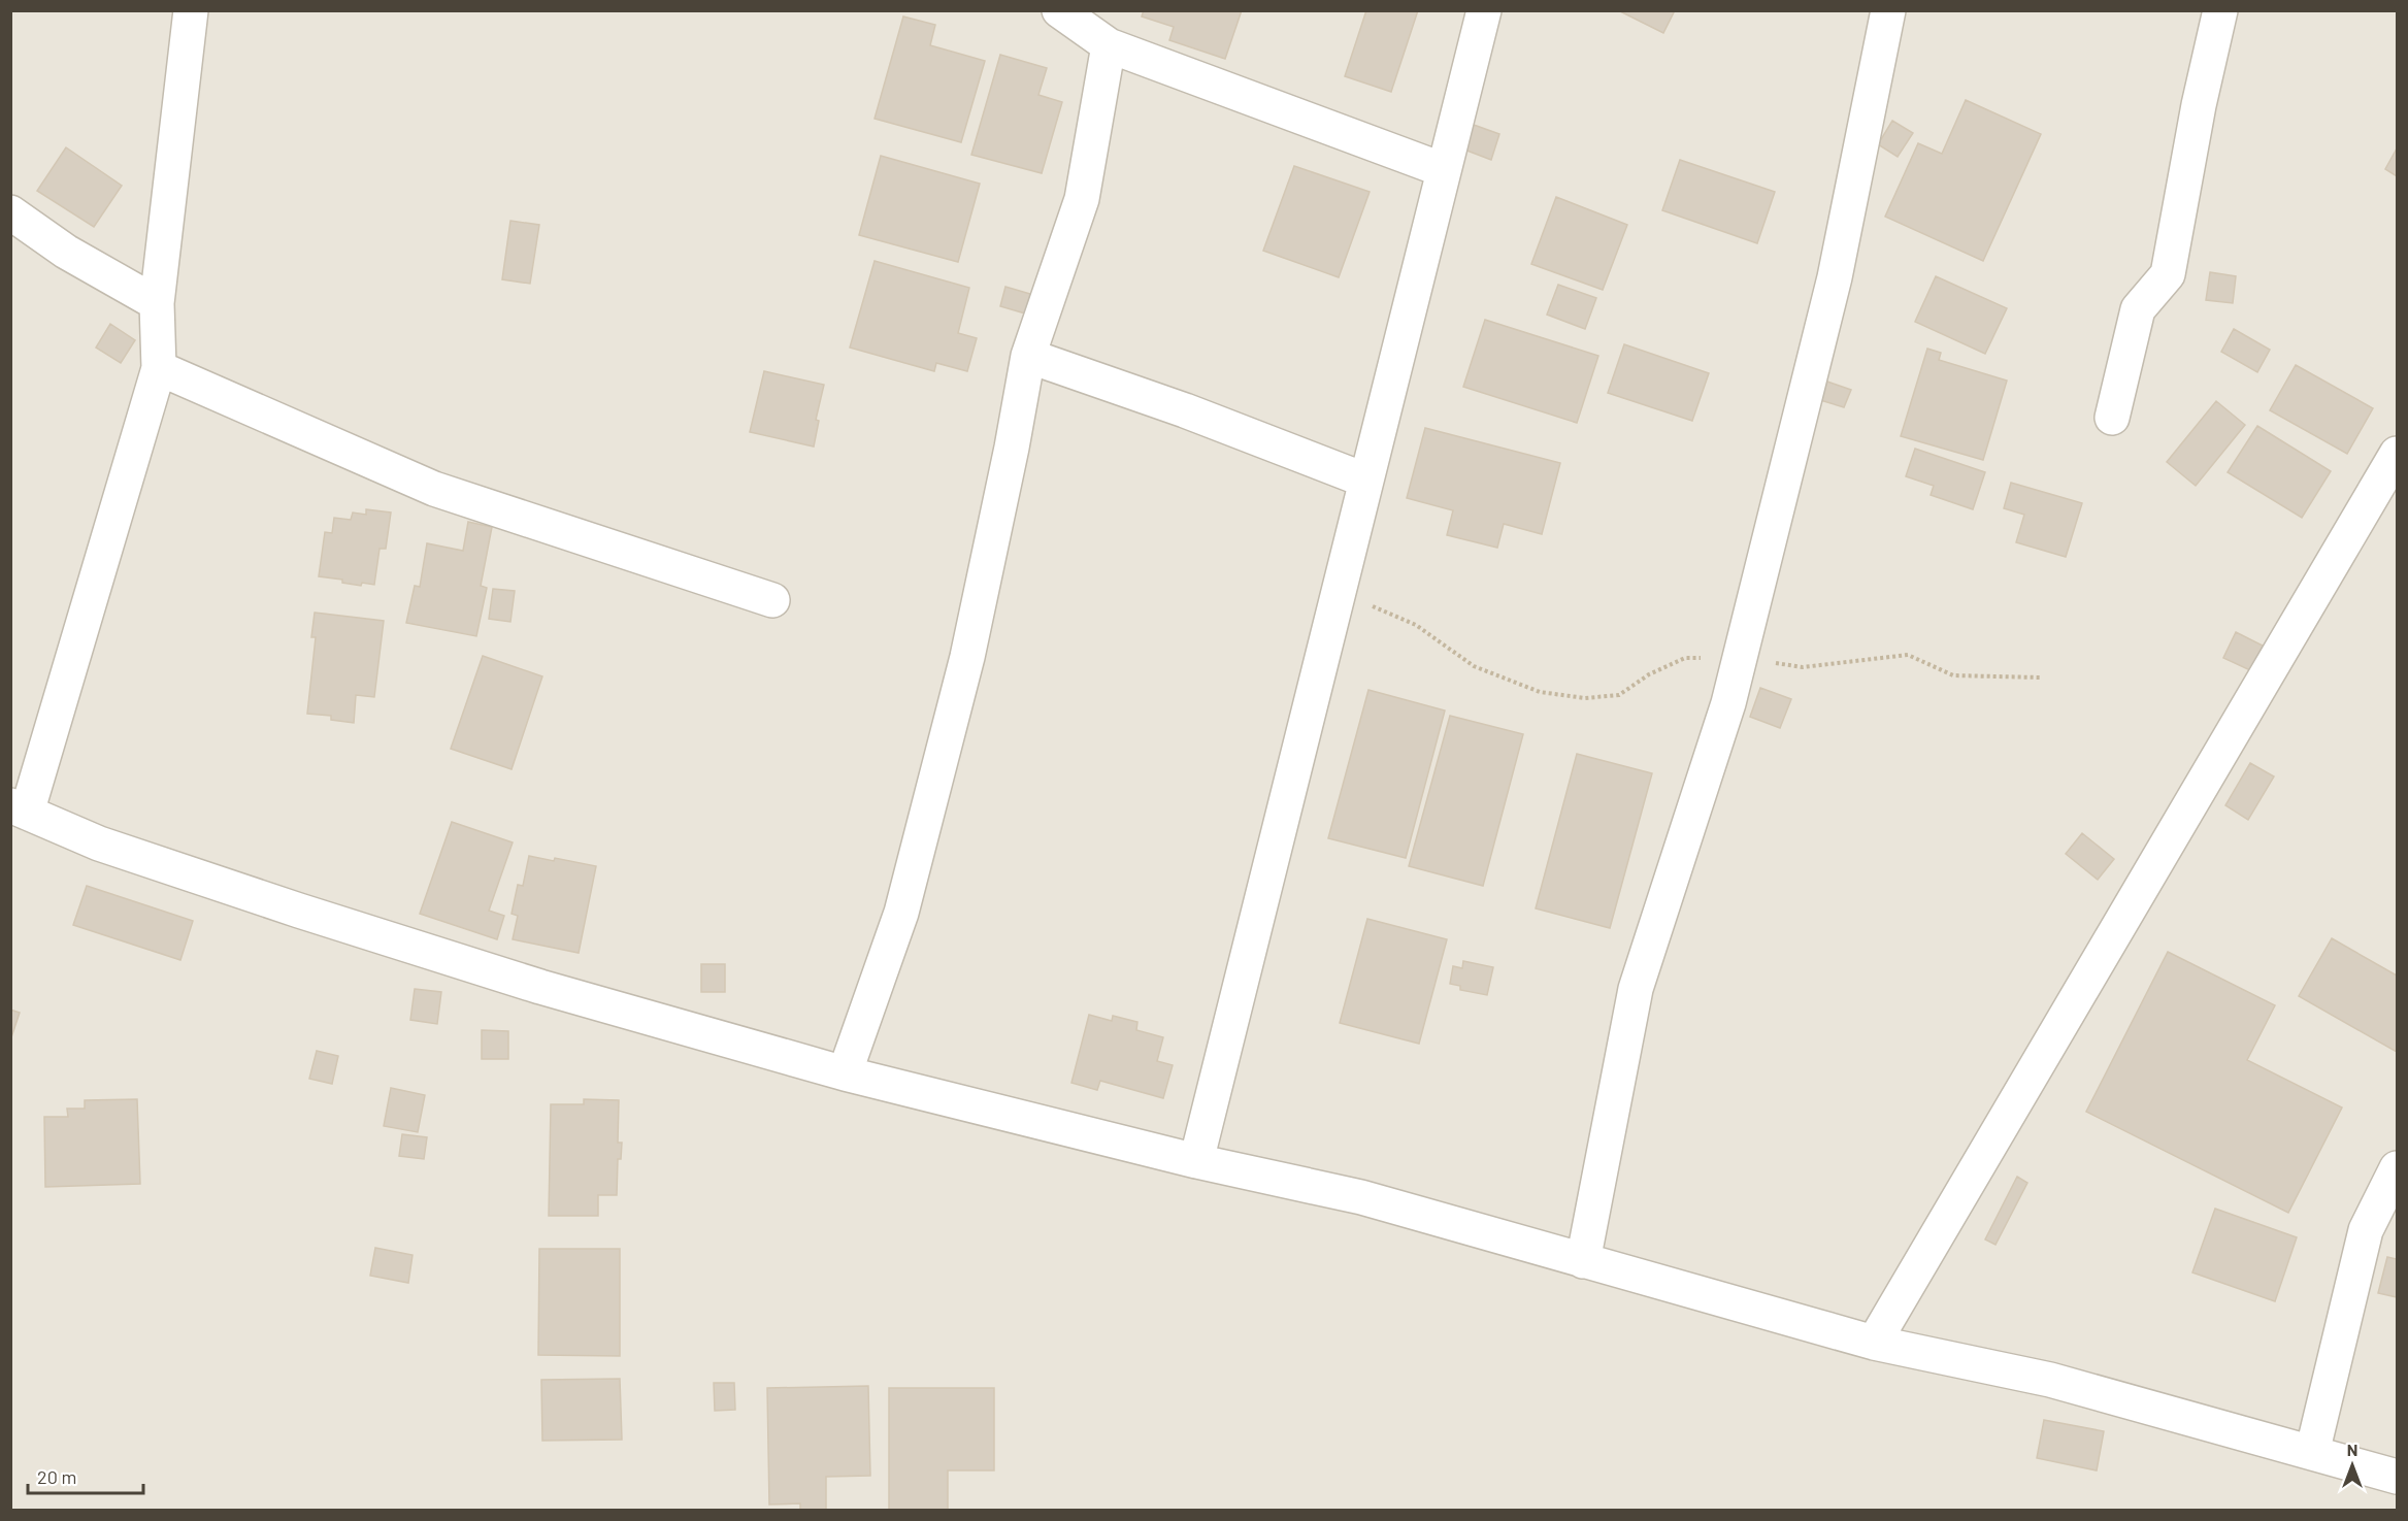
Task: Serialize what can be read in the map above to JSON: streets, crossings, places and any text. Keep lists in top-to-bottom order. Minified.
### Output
{"scale_bar":"20 m","north":"top"}
